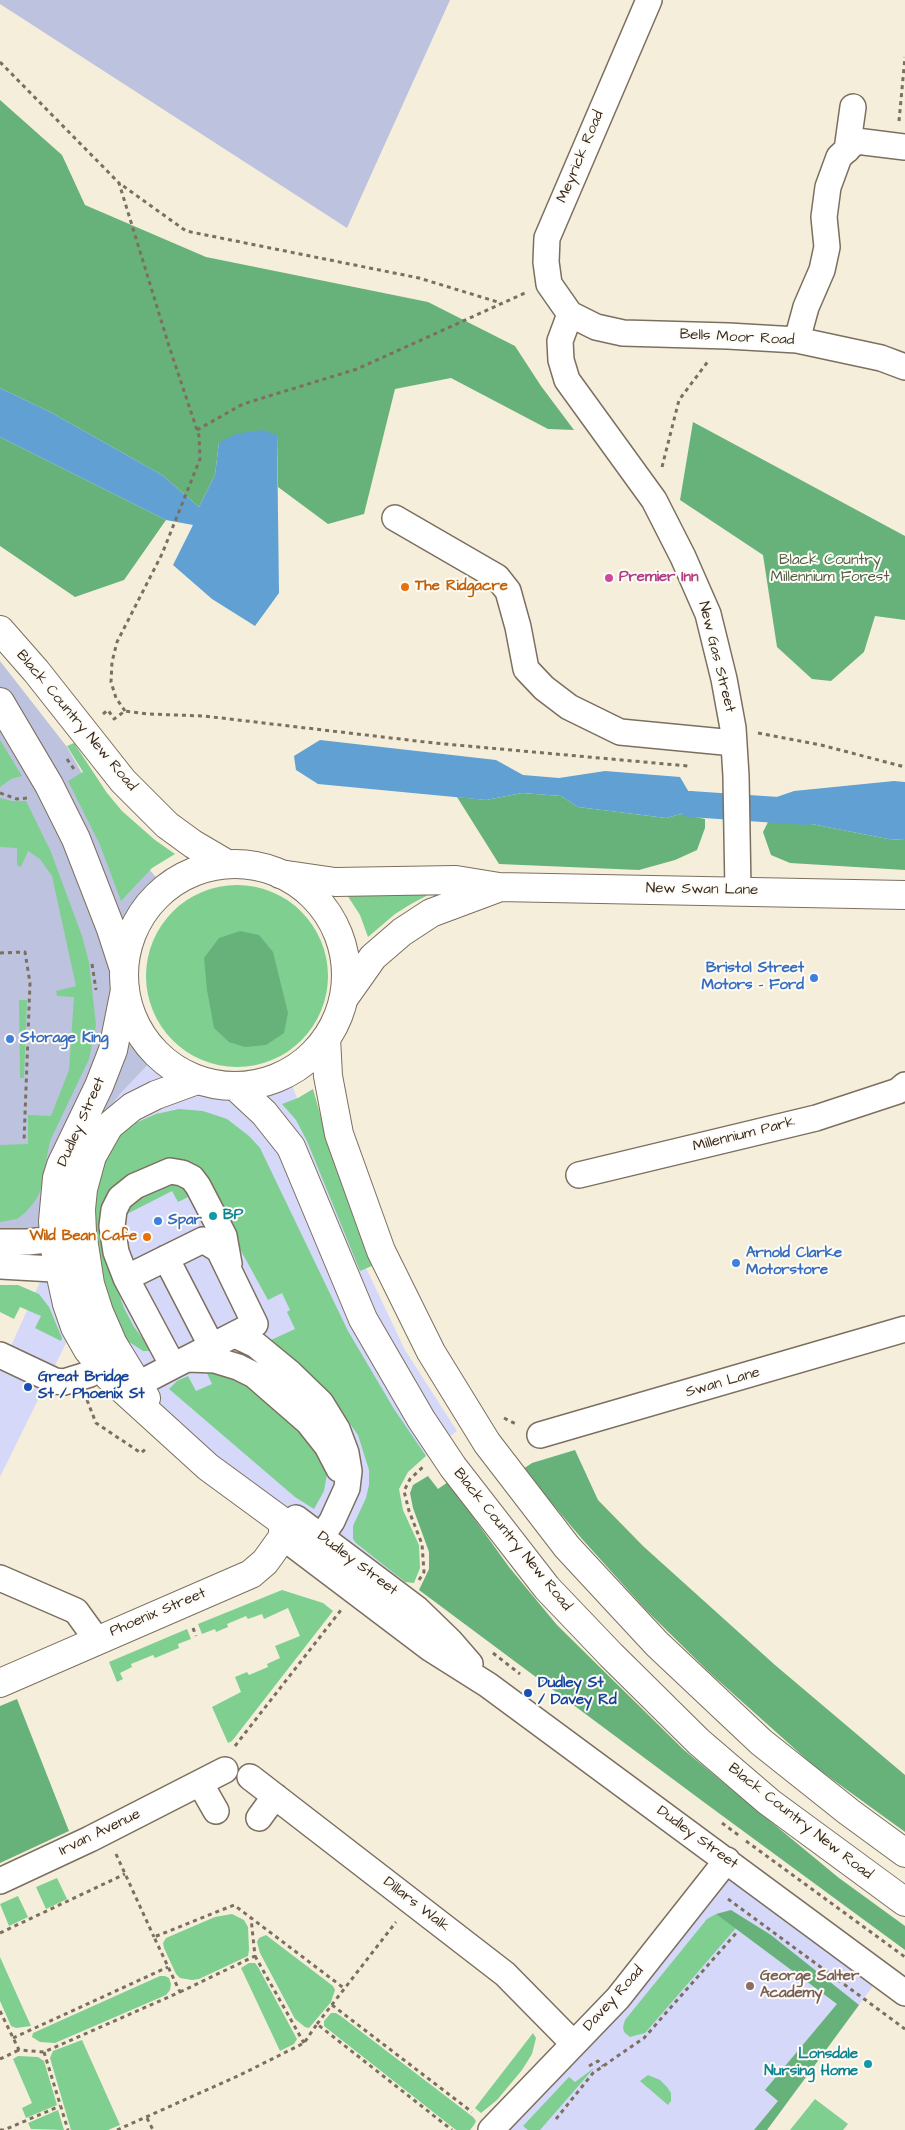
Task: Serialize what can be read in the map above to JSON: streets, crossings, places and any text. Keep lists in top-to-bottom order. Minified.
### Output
{"streets":{"main road":["Black Country New Road","New Swan Lane","Dudley Street","Phoenix Street"],"street":["Meyrick Road","Bells Moor Road","New Gas Street","Millennium Park","Swan Lane","Irvan Avenue","Dillars Walk","Davey Road"]},"crossings":[["Meyrick Road","Bells Moor Road"],["Meyrick Road","New Gas Street"],["Bells Moor Road","New Gas Street"],["New Gas Street","New Swan Lane"],["Black Country New Road","Dudley Street"],["Dudley Street","Phoenix Street"],["Dudley Street","Davey Road"],["Dillars Walk","Davey Road"]],"parks":["Black Country Millennium Forest"],"places":["Premier Inn","The Ridgacre","Bristol Street Motors - Ford","Storage King","BP","Spar","Wild Bean Cafe","Arnold Clarke Motorstore","Great Bridge St / Phoenix St","Dudley St / Davey Rd","George Salter Academy","Lonsdale Nursing Home"]}
